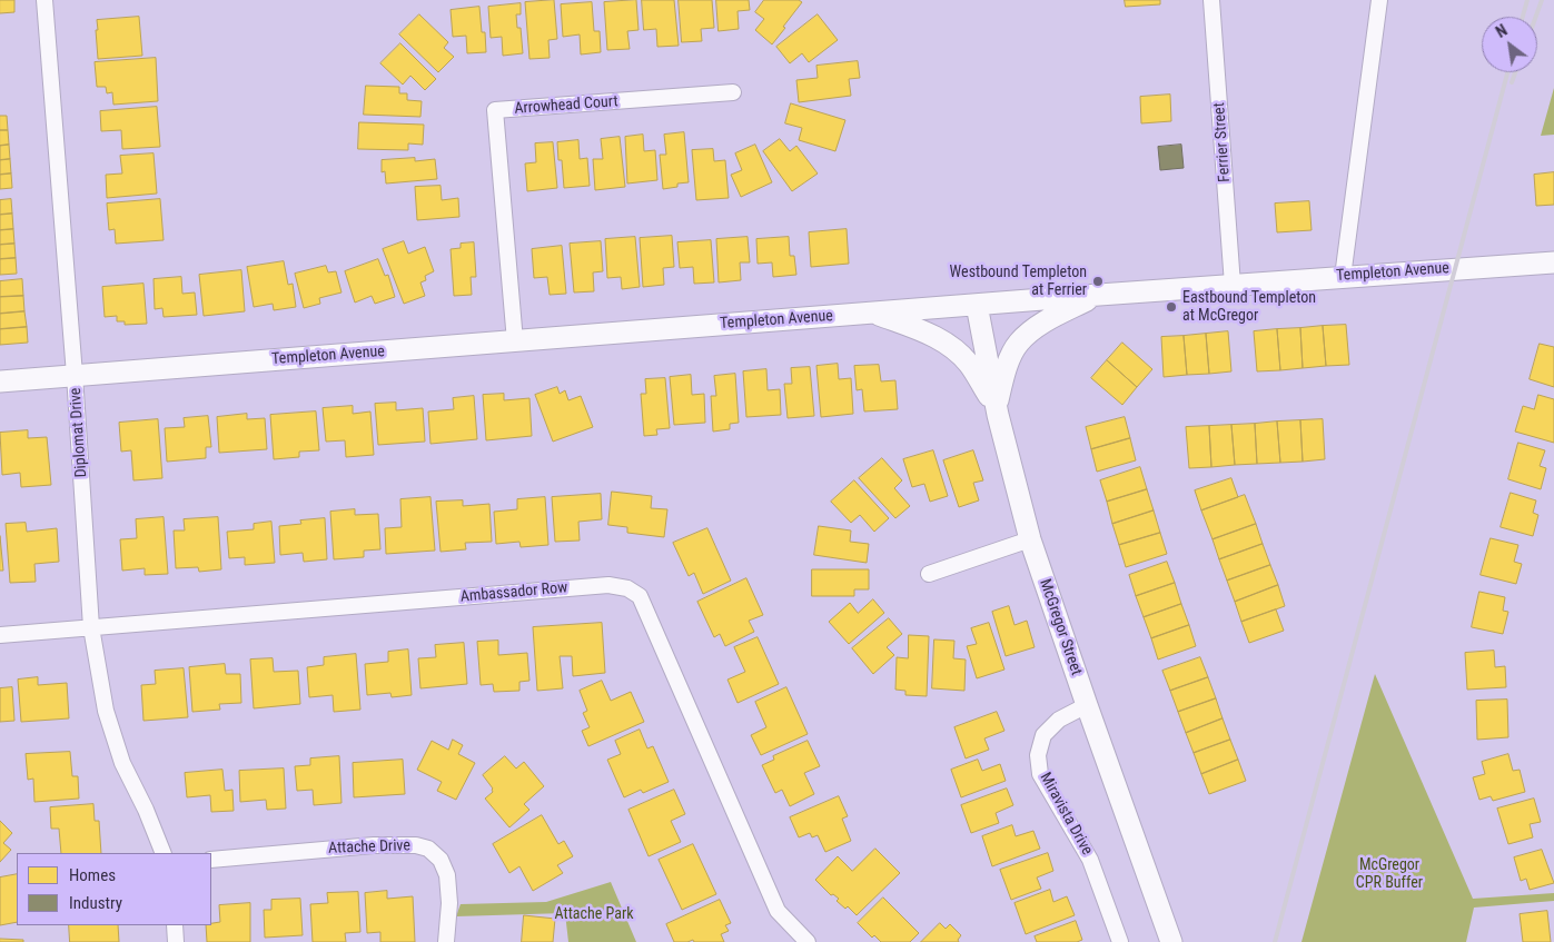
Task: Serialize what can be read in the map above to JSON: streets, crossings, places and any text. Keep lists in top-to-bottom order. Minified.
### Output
{"streets":{"street":["Arrowhead Court","Ferrier Street","Templeton Avenue","Diplomat Drive","Ambassador Row","McGregor Street","Miravista Drive","Attache Drive"]},"crossings":[["Arrowhead Court","Templeton Avenue"],["Ferrier Street","Templeton Avenue"],["Templeton Avenue","Diplomat Drive"],["Templeton Avenue","McGregor Street"],["Diplomat Drive","Ambassador Row"],["McGregor Street","Miravista Drive"]],"parks":["McGregor CPR Buffer","Attache Park"],"places":["Westbound Templeton at Ferrier","Eastbound Templeton at McGregor"],"legend":["Homes","Industry"],"north":"top left"}
